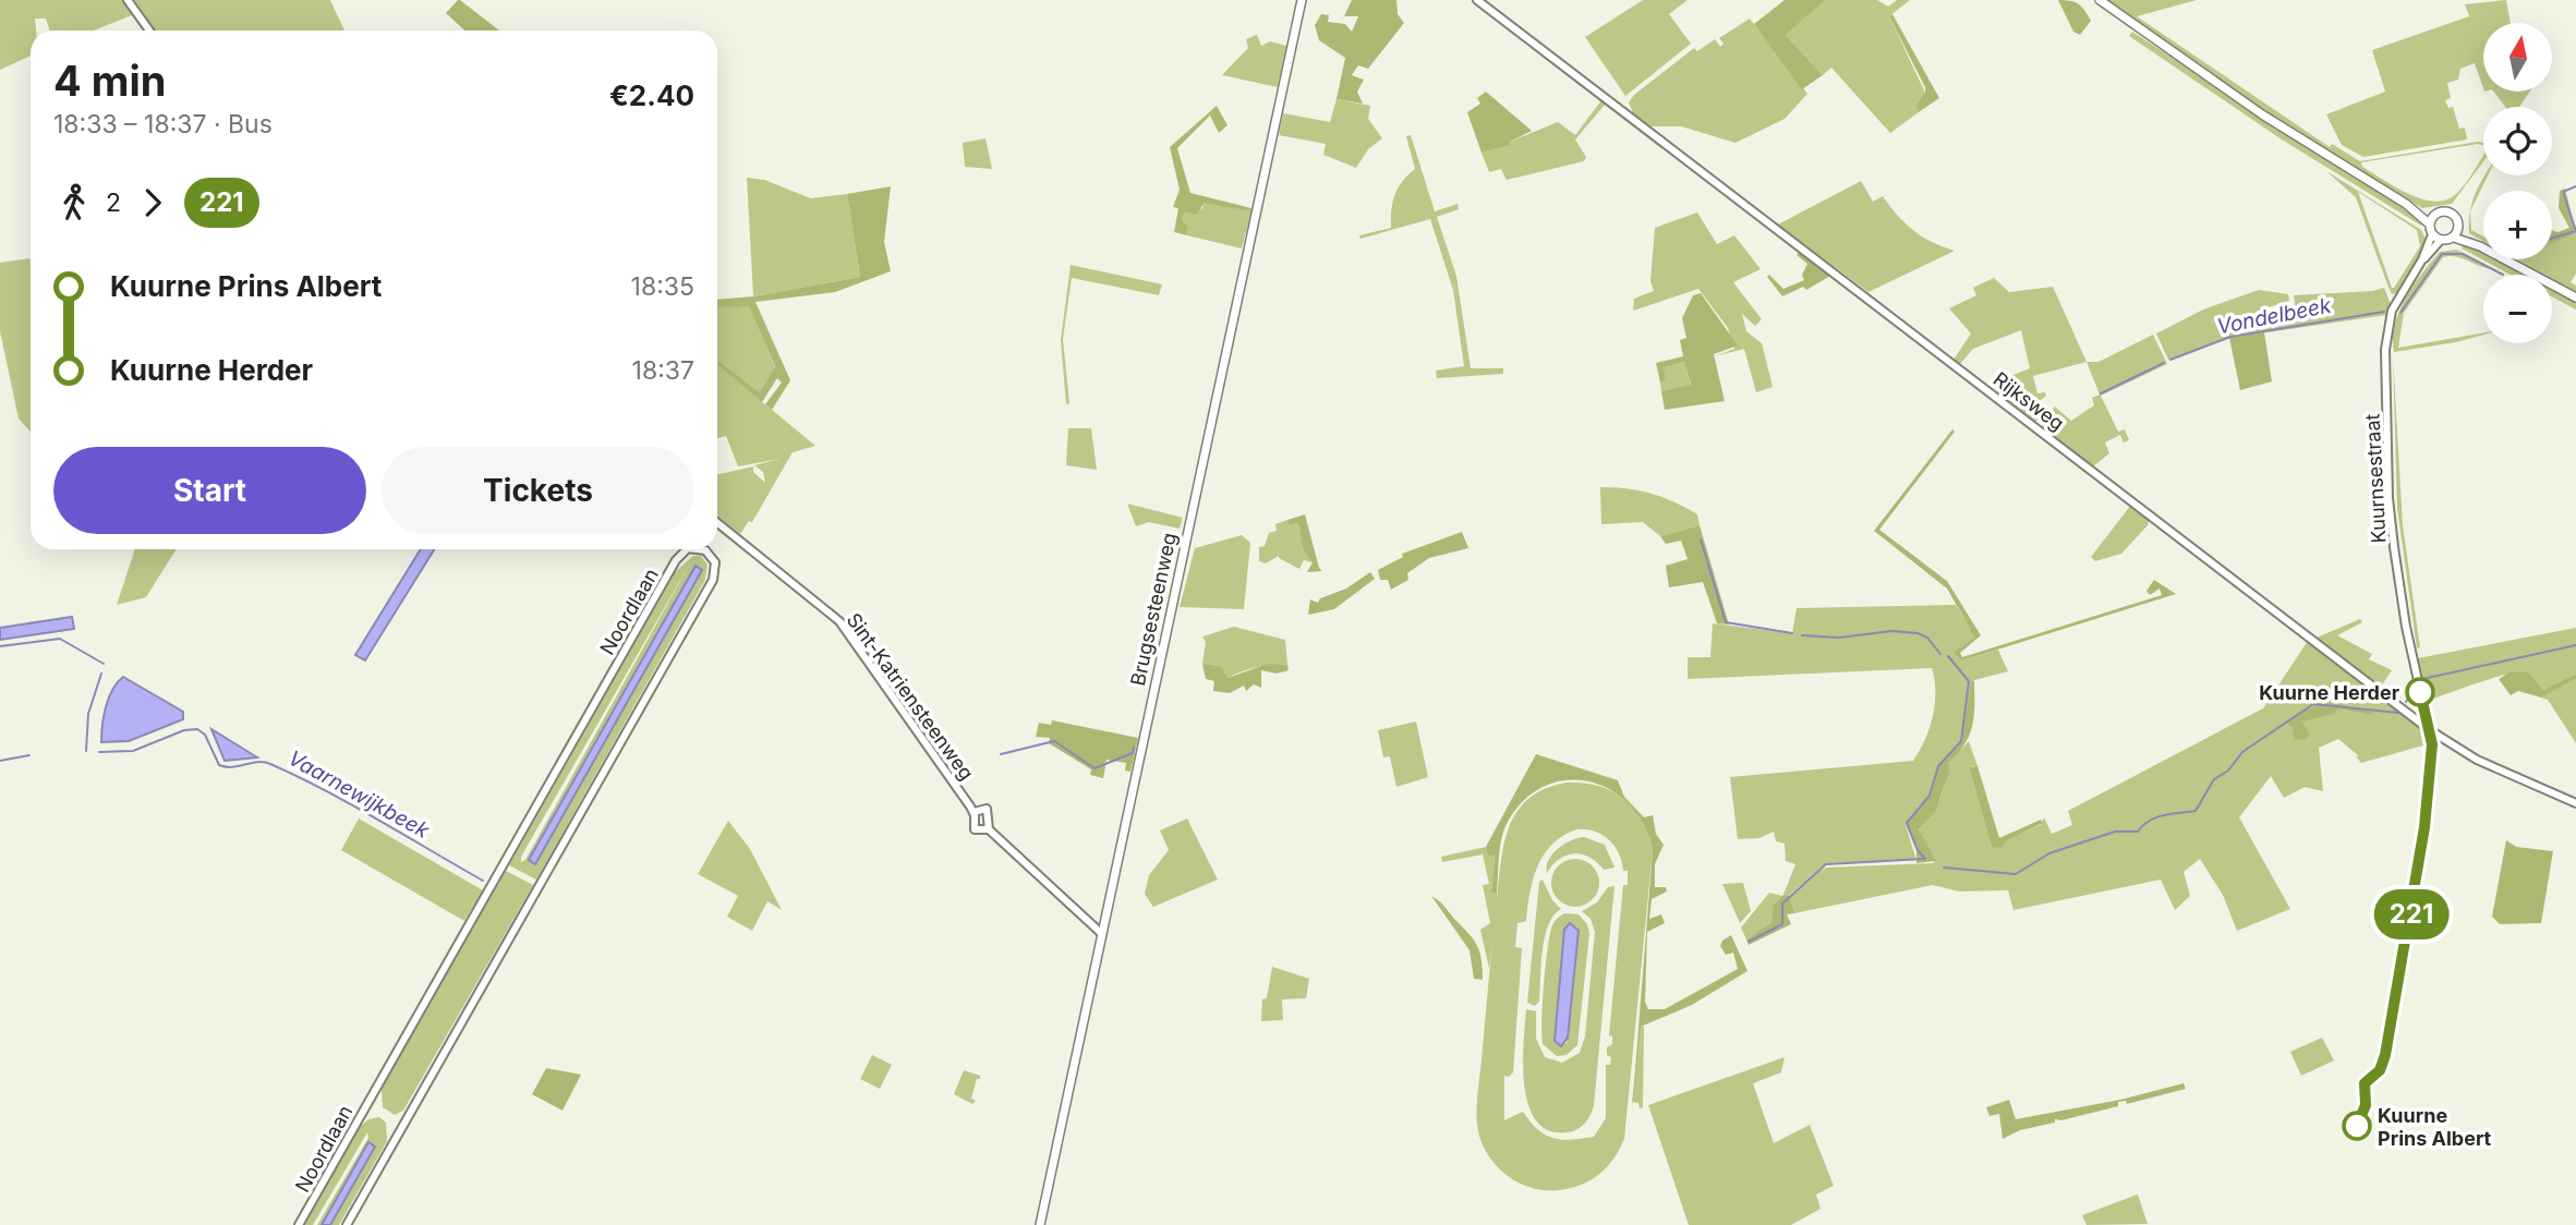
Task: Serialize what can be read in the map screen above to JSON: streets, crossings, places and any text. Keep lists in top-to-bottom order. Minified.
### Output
{"streets":{"main road":["Brugsesteenweg"],"street":["Rijksweg","Kuurnsestraat","Noordlaan","Sint-Katriensteenweg"]},"crossings":[["Rijksweg","Kuurnsestraat"]],"water":["Vondelbeek","Vaarnewijkbeek"],"places":["Kuurne Herder","Kuurne Prins Albert"],"lines":["bus line 221"],"north":"top","page":{"on_map":"221","map_buttons":["+","−"],"heading":["4 min","18:33 – 18:37 · Bus","€2.40"],"legs":["2","221"],"list":[{"name":"Kuurne Prins Albert","value":"18:35"},{"name":"Kuurne Herder","value":"18:37"}],"buttons":["Start","Tickets"]}}
